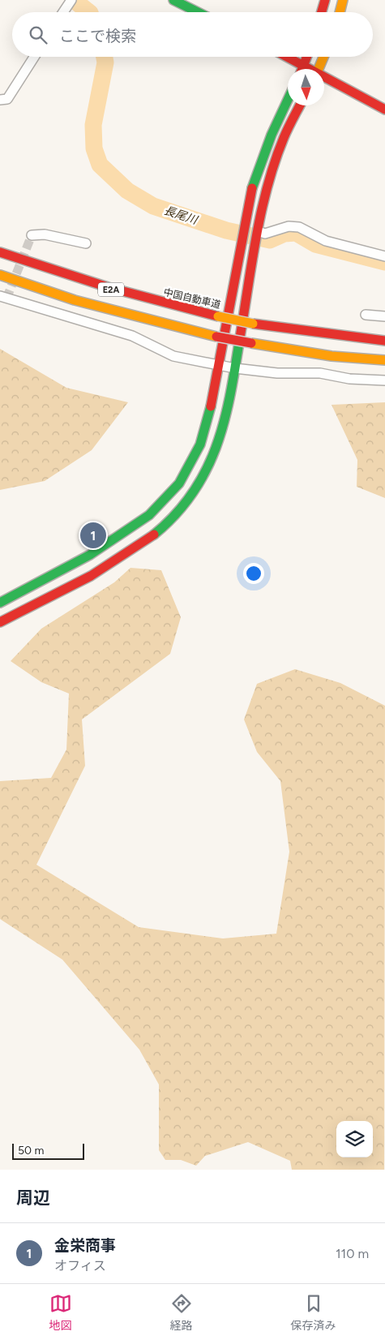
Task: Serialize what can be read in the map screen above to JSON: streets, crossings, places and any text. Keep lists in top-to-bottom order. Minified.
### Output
{"streets":{"main road":["E2A","中国自動車道"]},"water":["長尾川"],"scale_bar":"50 m","north":"bottom","page":{"search":"ここで検索","pins":"1","scale":"50 m","heading":"周辺","list":[{"mark":"1","name":"金栄商事","note":"オフィス","value":"110 m"}],"nav":["地図","経路","保存済み"]}}
